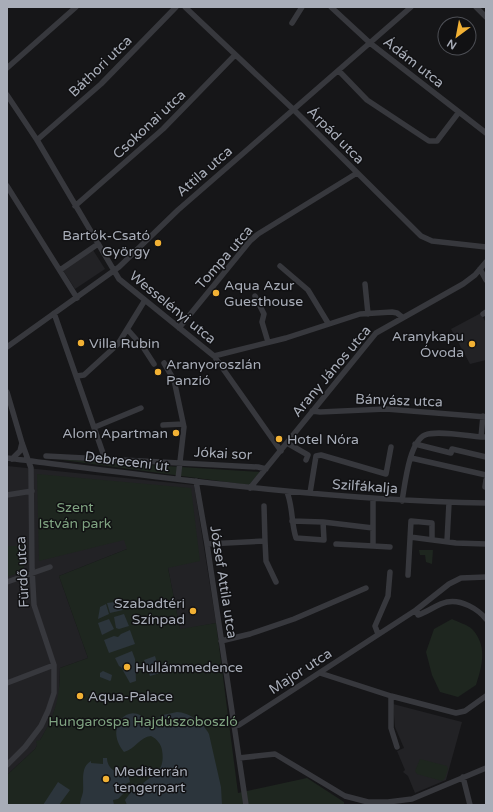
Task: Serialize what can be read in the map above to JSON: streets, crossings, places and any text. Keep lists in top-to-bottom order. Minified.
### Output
{"streets":{"street":["Ádám utca","Báthori utca","Csokonai utca","Árpád utca","Attila utca","Tompa utca","Wesselényi utca","Arany János utca","Bányász utca","Jókai sor","Debreceni út","Szilfákalja","Fürdő utca","József Attila utca","Major utca"]},"crossings":[["Ádám utca","Attila utca"],["Báthori utca","Wesselényi utca"],["Csokonai utca","Árpád utca"],["Csokonai utca","Wesselényi utca"],["Árpád utca","Attila utca"],["Árpád utca","Tompa utca"],["Attila utca","Wesselényi utca"],["Tompa utca","Wesselényi utca"],["Wesselényi utca","Arany János utca"],["Arany János utca","Bányász utca"],["Arany János utca","Jókai sor"],["Arany János utca","Szilfákalja"],["Debreceni út","Szilfákalja"],["Debreceni út","Fürdő utca"],["Debreceni út","József Attila utca"],["József Attila utca","Major utca"]],"parks":["Szent István park","Hungarospa Hajdúszoboszló"],"places":["Bartók-Csató György","Aqua Azur Guesthouse","Villa Rubin","Aranykapu Óvoda","Aranyoroszlán Panzió","Alom Apartman","Hotel Nóra","Szabadtéri Színpad","Hullámmedence","Aqua-Palace","Mediterrán tengerpart"],"north":"bottom left"}
